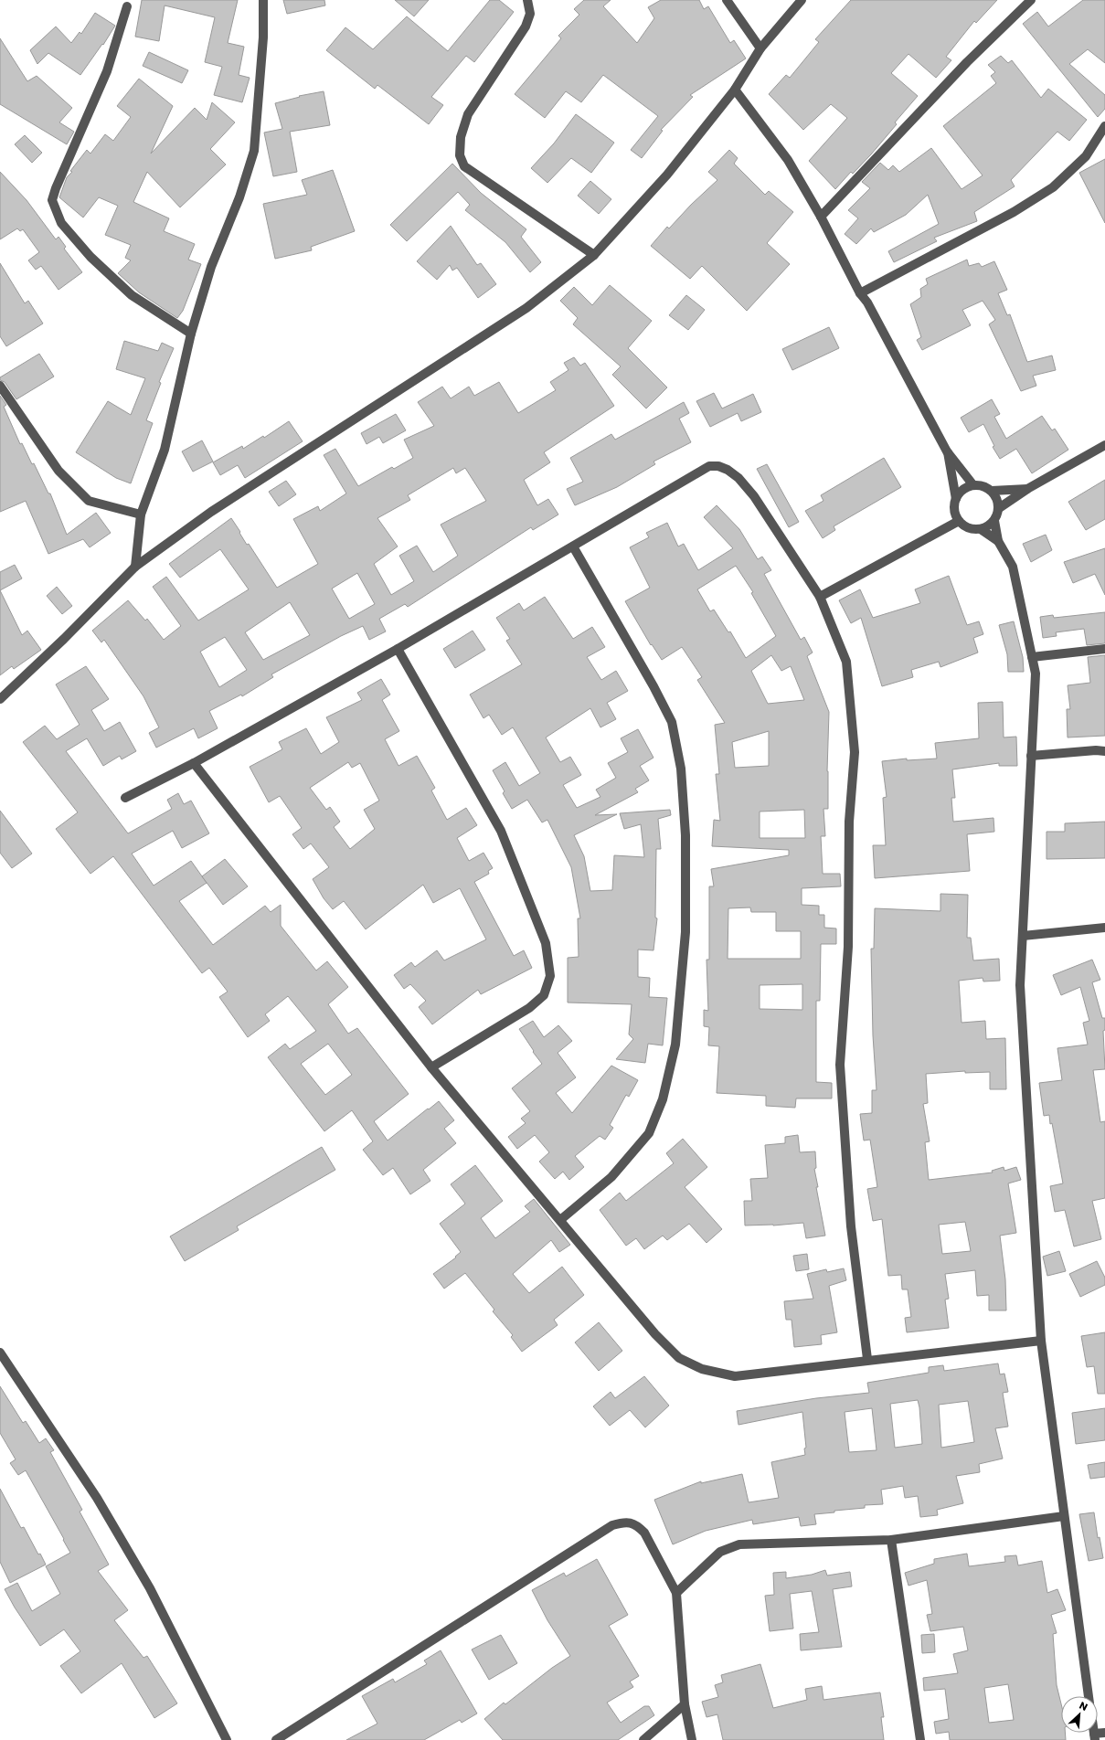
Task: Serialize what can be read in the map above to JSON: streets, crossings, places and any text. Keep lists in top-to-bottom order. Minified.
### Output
{"north":"top right"}
